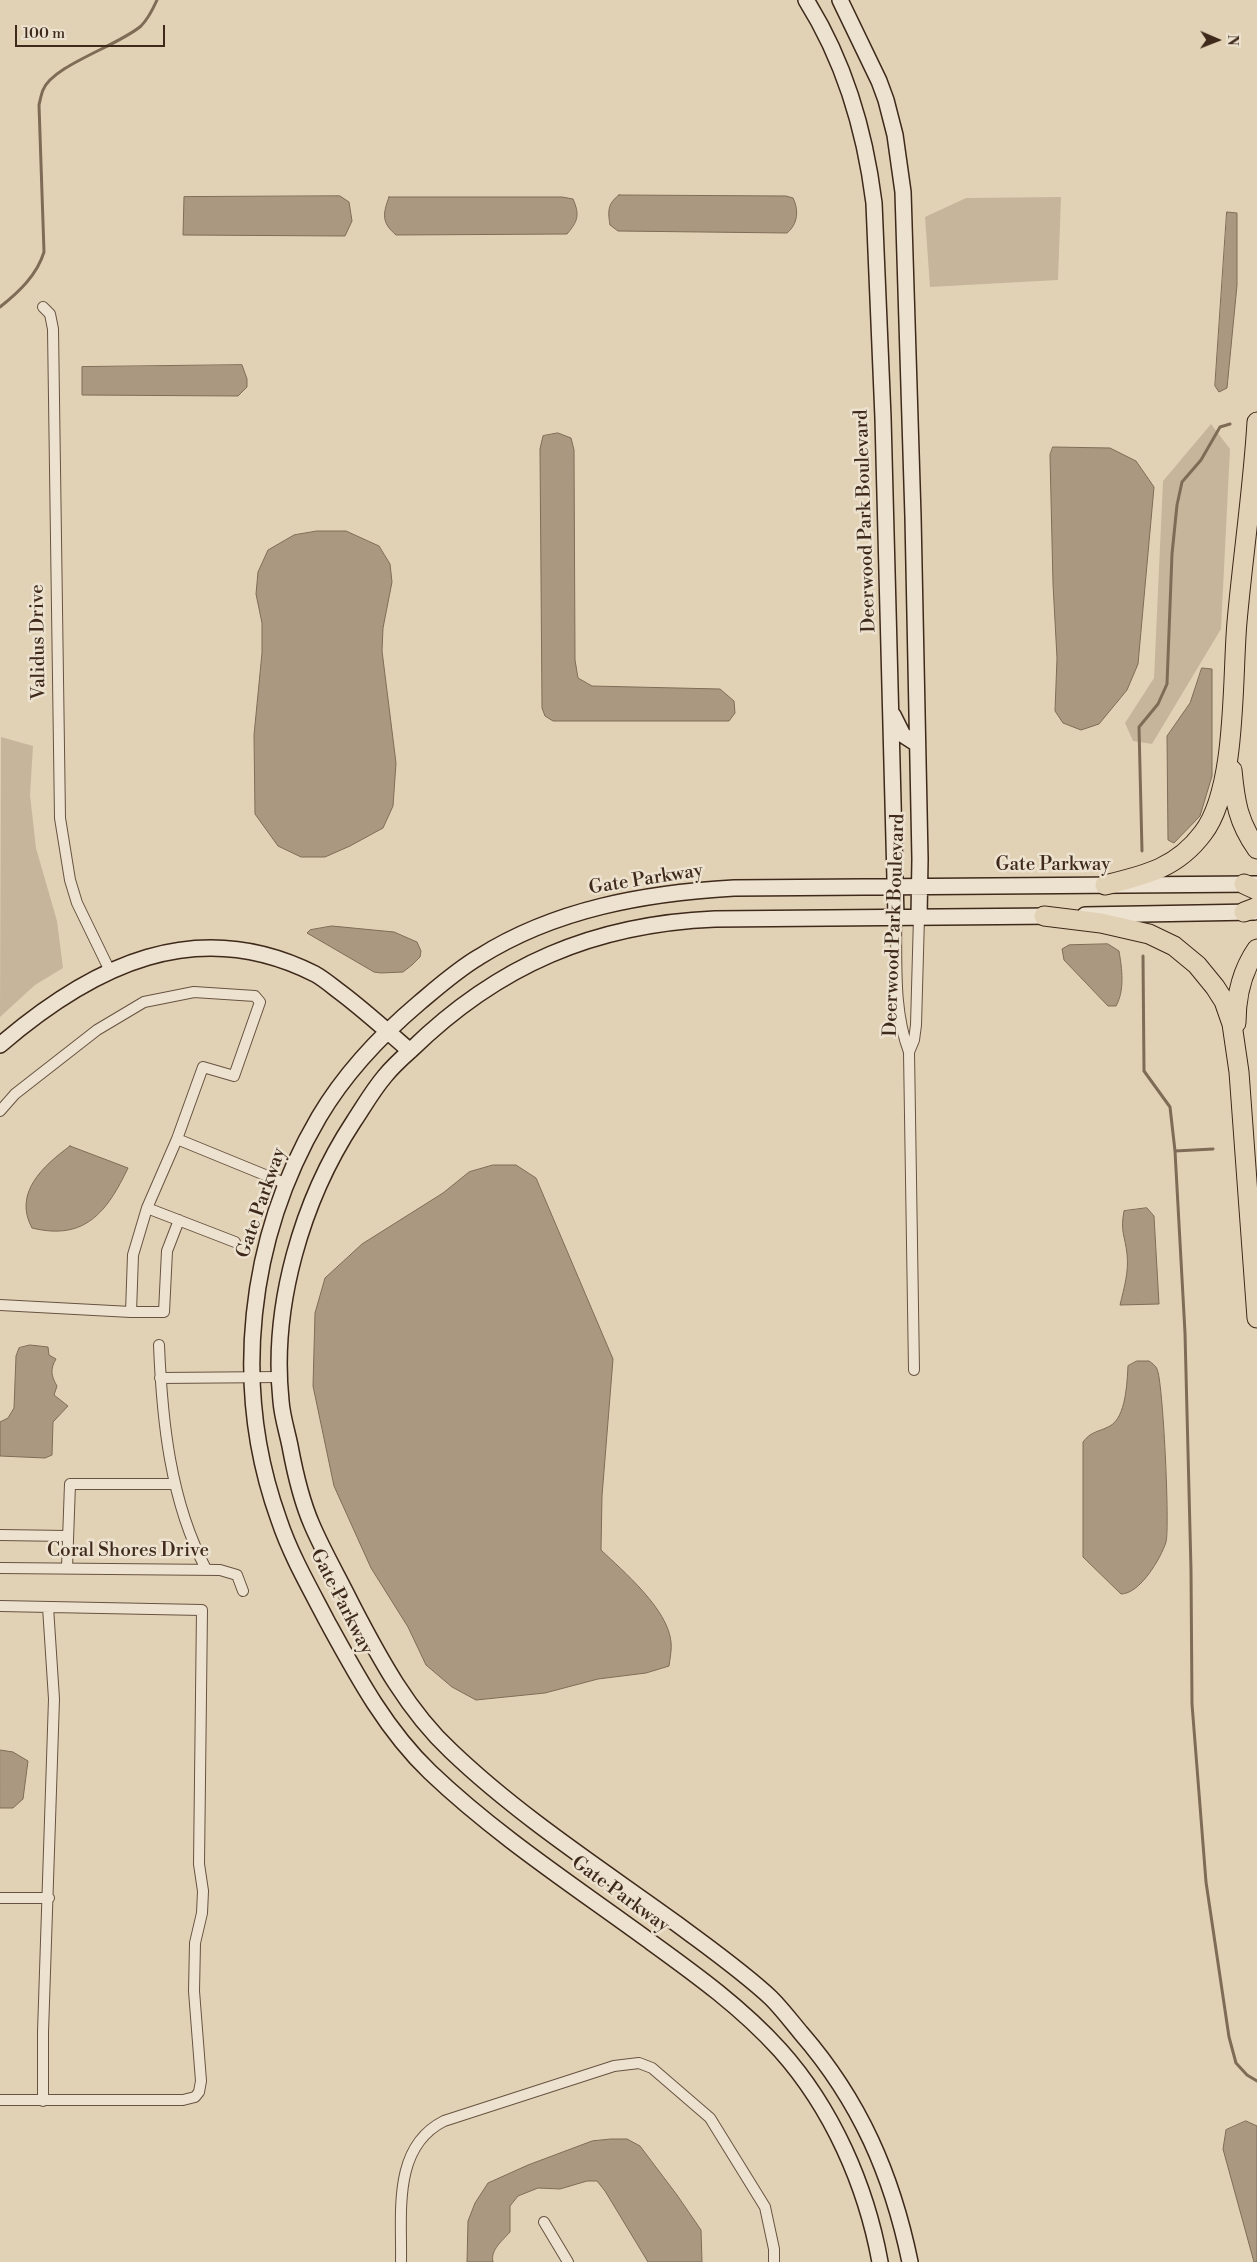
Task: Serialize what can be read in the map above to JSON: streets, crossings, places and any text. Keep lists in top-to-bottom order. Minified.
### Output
{"streets":{"main road":["Deerwood Park Boulevard","Gate Parkway"],"street":["Validus Drive","Coral Shores Drive"]},"crossings":[["Deerwood Park Boulevard","Gate Parkway"]],"scale_bar":"100 m","north":"right"}
